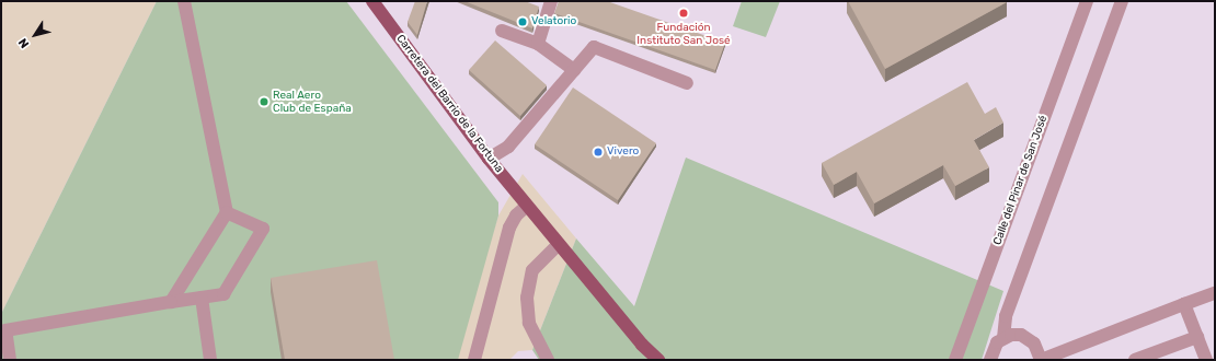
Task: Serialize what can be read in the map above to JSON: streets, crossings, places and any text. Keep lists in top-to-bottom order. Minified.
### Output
{"streets":{"main road":["Carretera del Barrio de la Fortuna"],"street":["Calle del Pinar de San José"]},"places":["Fundación Instituto San José","Velatorio","Real Aero Club de España","Vivero"],"north":"bottom left"}
